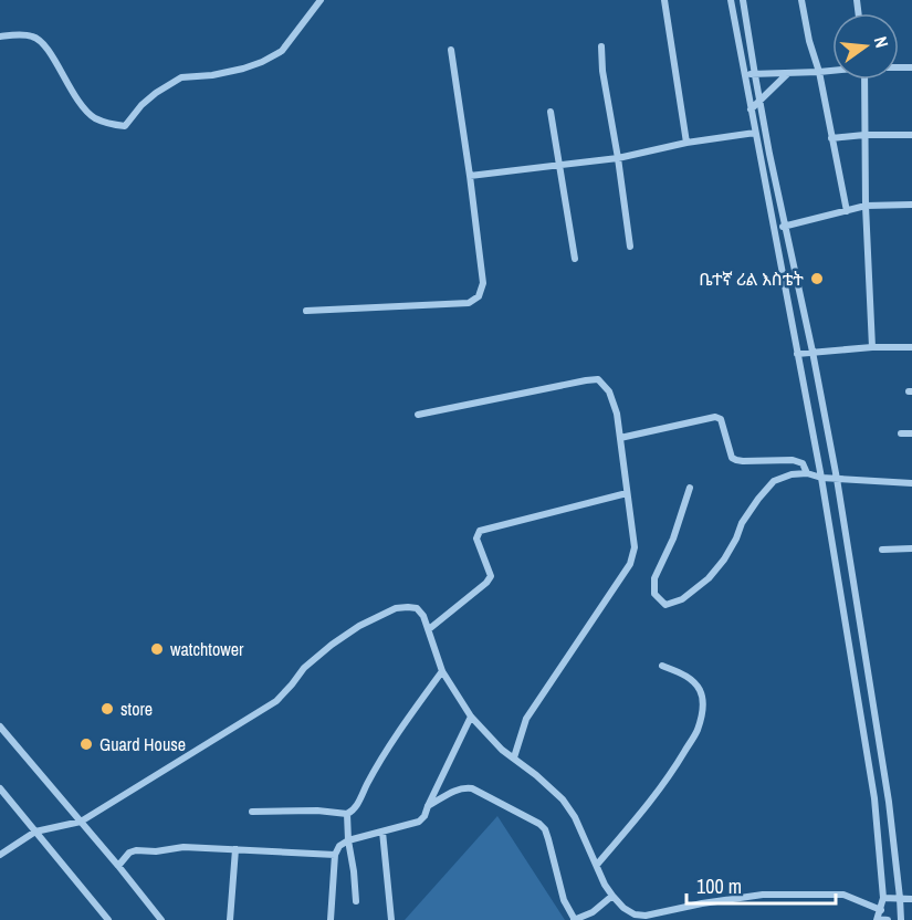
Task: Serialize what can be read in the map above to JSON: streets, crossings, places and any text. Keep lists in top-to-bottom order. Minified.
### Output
{"places":["ቤተኛ ሪል እስቴት","watchtower","store","Guard House"],"scale_bar":"100 m","north":"right"}
